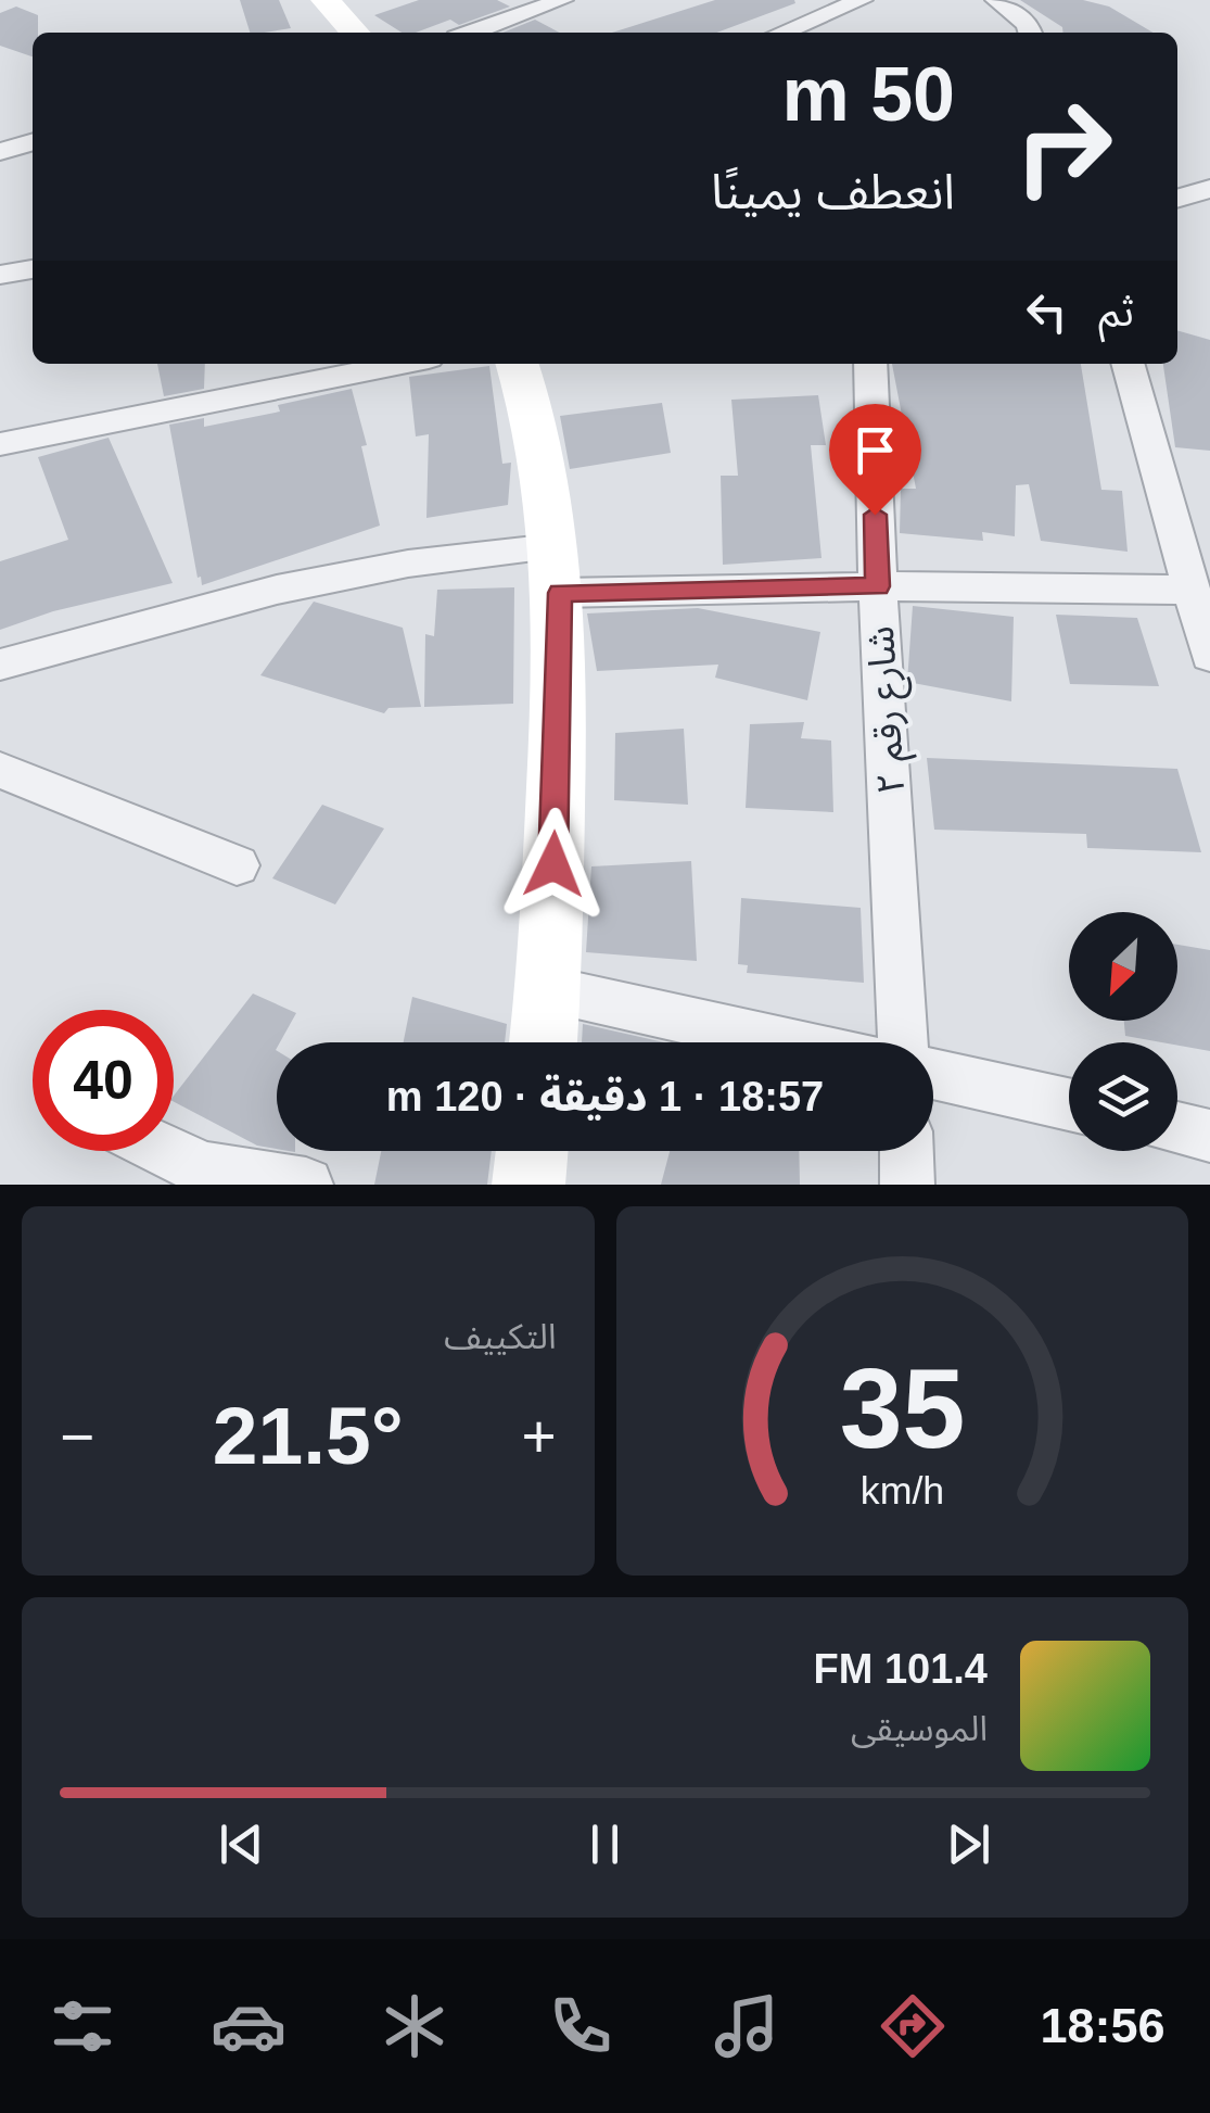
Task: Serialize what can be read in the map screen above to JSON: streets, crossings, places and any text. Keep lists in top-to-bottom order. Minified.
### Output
{"streets":{"street":["شارع رقم ٢"]},"north":"bottom left","page":{"turn":["50 m","انعطف يمينًا"],"then":"ثم","limit":"40","trip":"18:57 · 1 دقيقة · 120 m","tile":"التكييف","heat":["−","21.5°","+"],"song":["101.4 FM","الموسيقى"],"tabs":"18:56","gauge":["35","km/h"]}}
